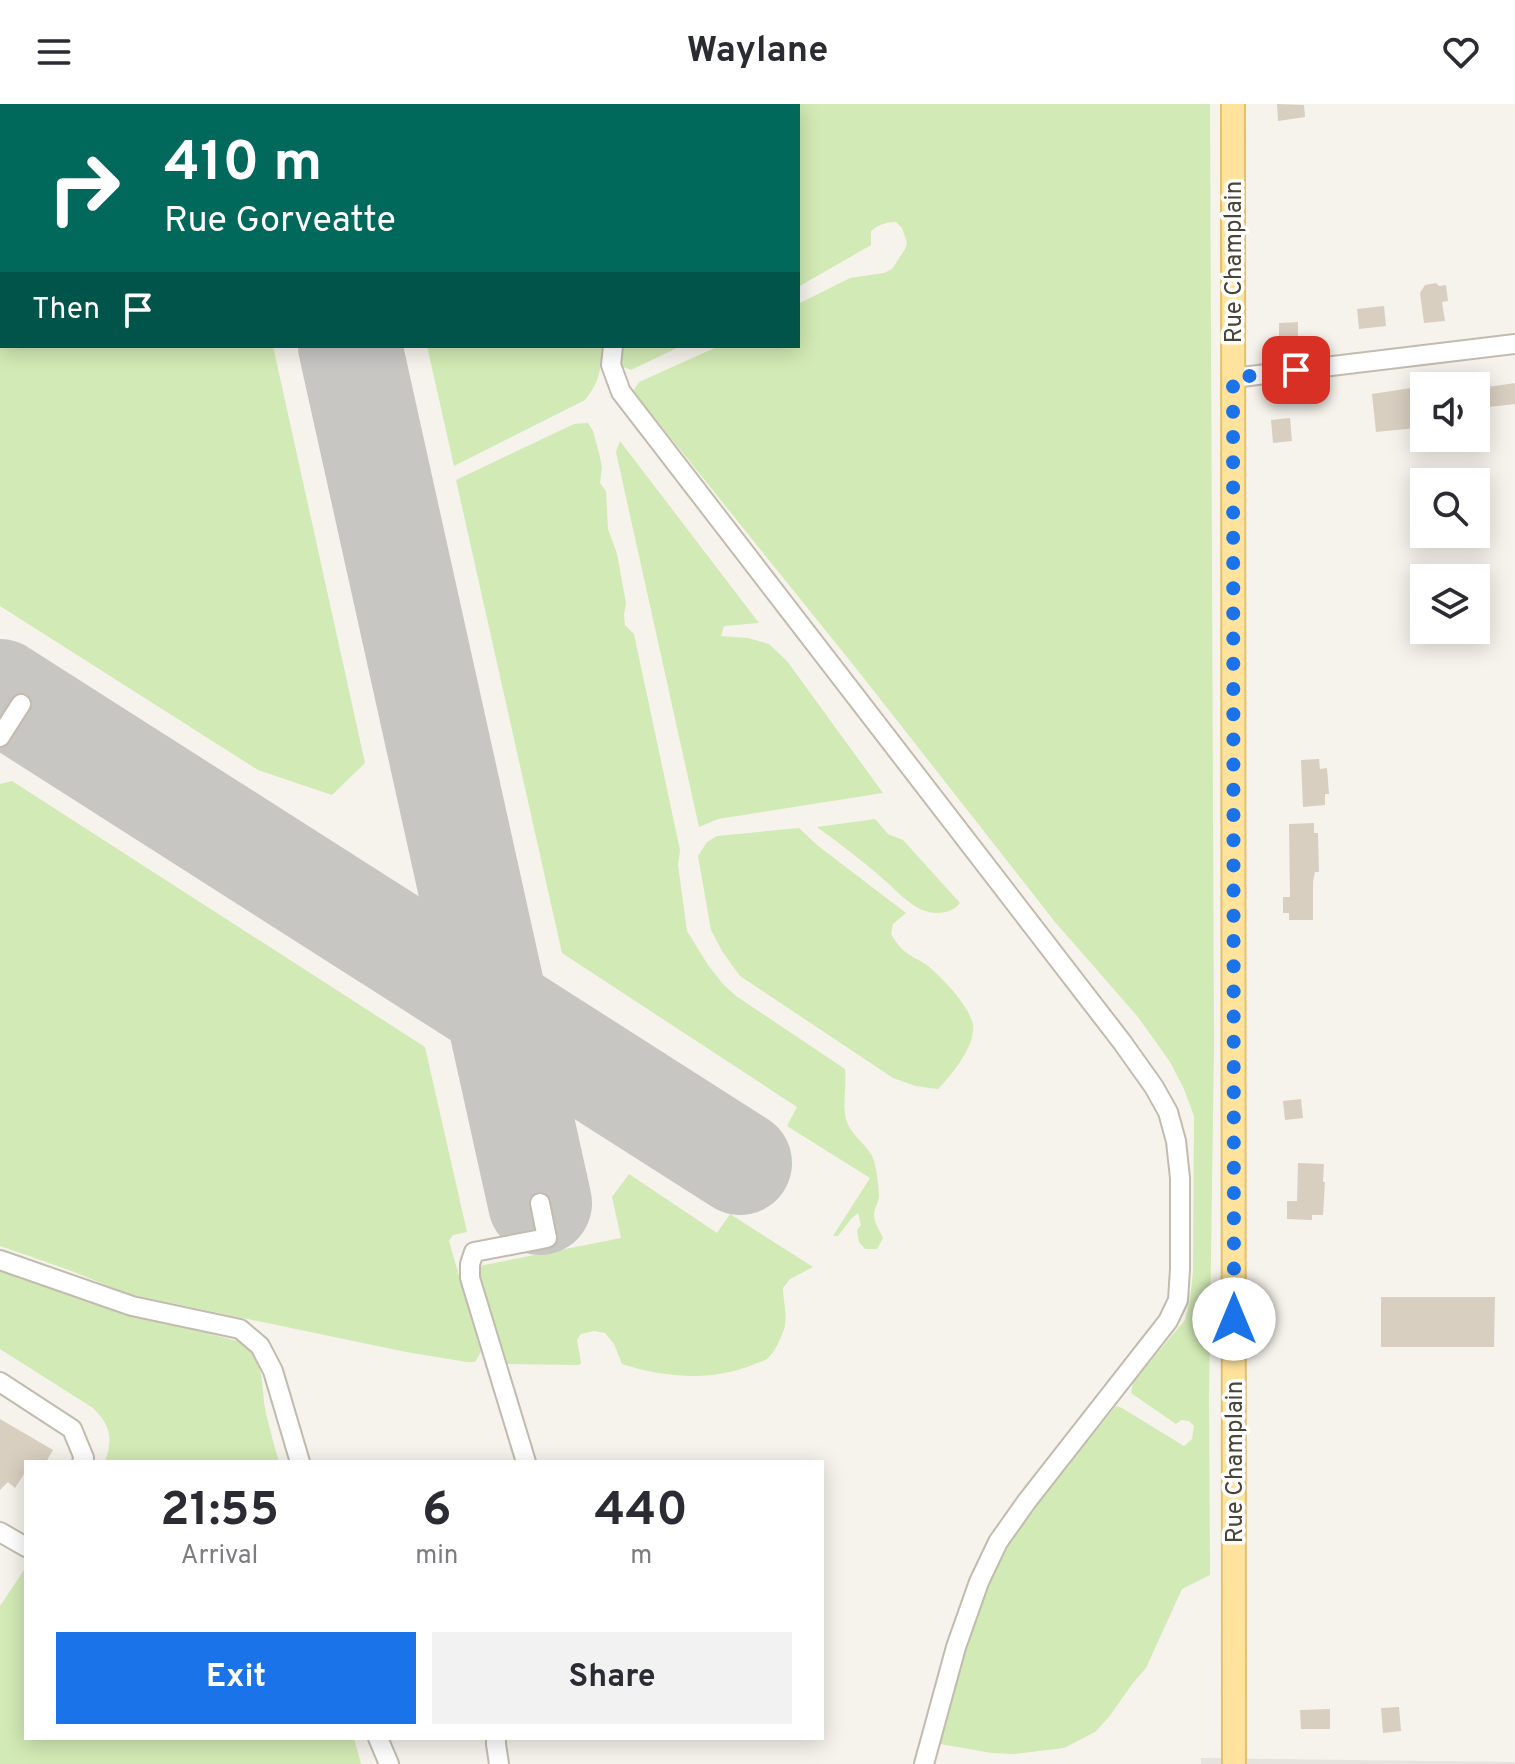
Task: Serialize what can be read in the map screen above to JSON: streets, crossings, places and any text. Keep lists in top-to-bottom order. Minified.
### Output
{"streets":{"main road":["Rue Champlain"]},"page":{"header":"Waylane","turn":["410 m","Rue Gorveatte"],"then":"Then","eta":["21:55","Arrival","6","min","440","m"],"buttons":["Exit","Share"]}}
